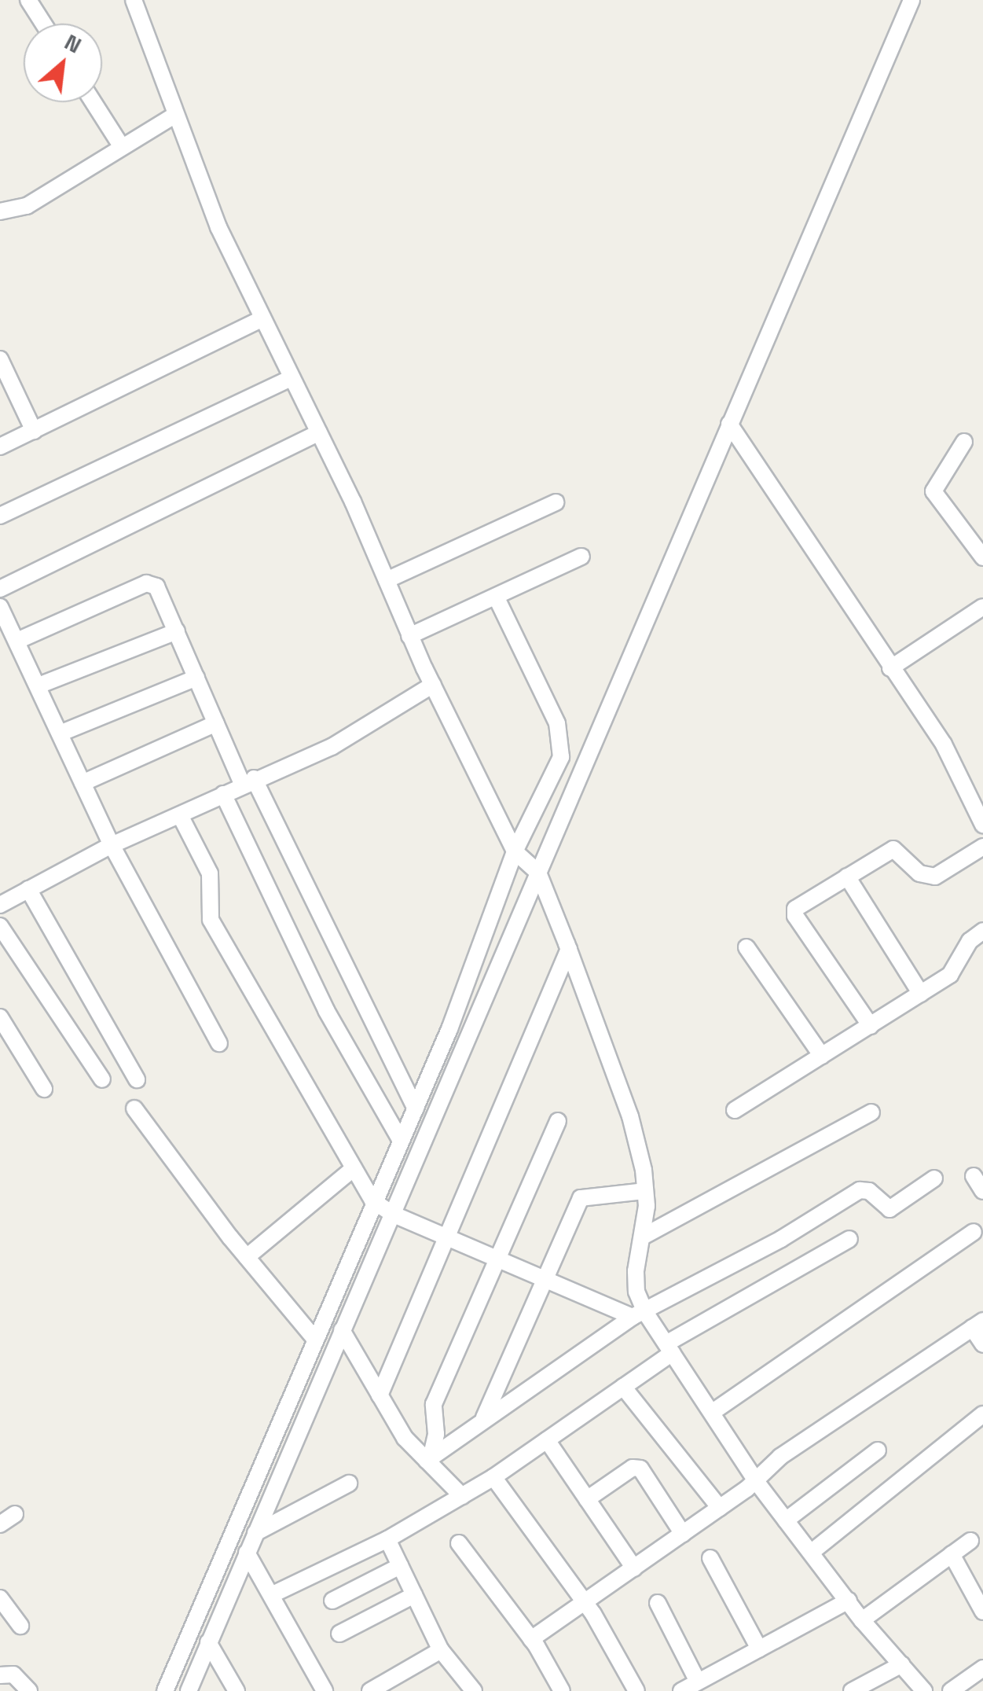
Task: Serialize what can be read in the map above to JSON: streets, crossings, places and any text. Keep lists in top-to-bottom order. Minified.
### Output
{"north":"top right"}
